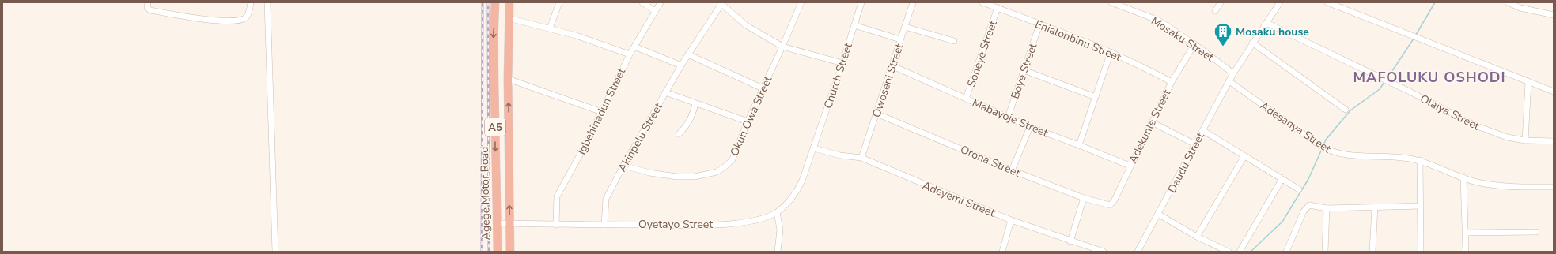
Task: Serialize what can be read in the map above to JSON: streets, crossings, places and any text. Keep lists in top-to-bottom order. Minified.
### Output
{"streets":{"highway":["A5","Agege Motor Road"],"street":["Mosaku Street","Enialonbinu Street","Soneye Street","Boye Street","Church Street","Owoseni Street","Igbehinadun Street","Olaiya Street","Okun Owa Street","Mabayoje Street","Adekunle Street","Adesanya Street","Akinpelu Street","Orona Street","Daudu Street","Adeyemi Street","Oyetayo Street"]},"crossings":[["Mosaku Street","Adekunle Street"],["Mosaku Street","Daudu Street"],["Enialonbinu Street","Soneye Street"],["Enialonbinu Street","Boye Street"],["Enialonbinu Street","Adekunle Street"],["Soneye Street","Mabayoje Street"],["Boye Street","Mabayoje Street"],["Church Street","Adeyemi Street"],["Church Street","Oyetayo Street"],["Owoseni Street","Mabayoje Street"],["Owoseni Street","Orona Street"],["Owoseni Street","Adeyemi Street"],["Igbehinadun Street","Oyetayo Street"],["Olaiya Street","Daudu Street"],["Okun Owa Street","Akinpelu Street"],["Mabayoje Street","Adekunle Street"],["Adekunle Street","Orona Street"],["A5","Oyetayo Street"],["Adesanya Street","Daudu Street"],["Akinpelu Street","Oyetayo Street"],["Agege Motor Road","Oyetayo Street"],["Adeyemi Street","Oyetayo Street"]],"districts":["MAFOLUKU OSHODI"],"places":{"building":["Mosaku house"]}}
